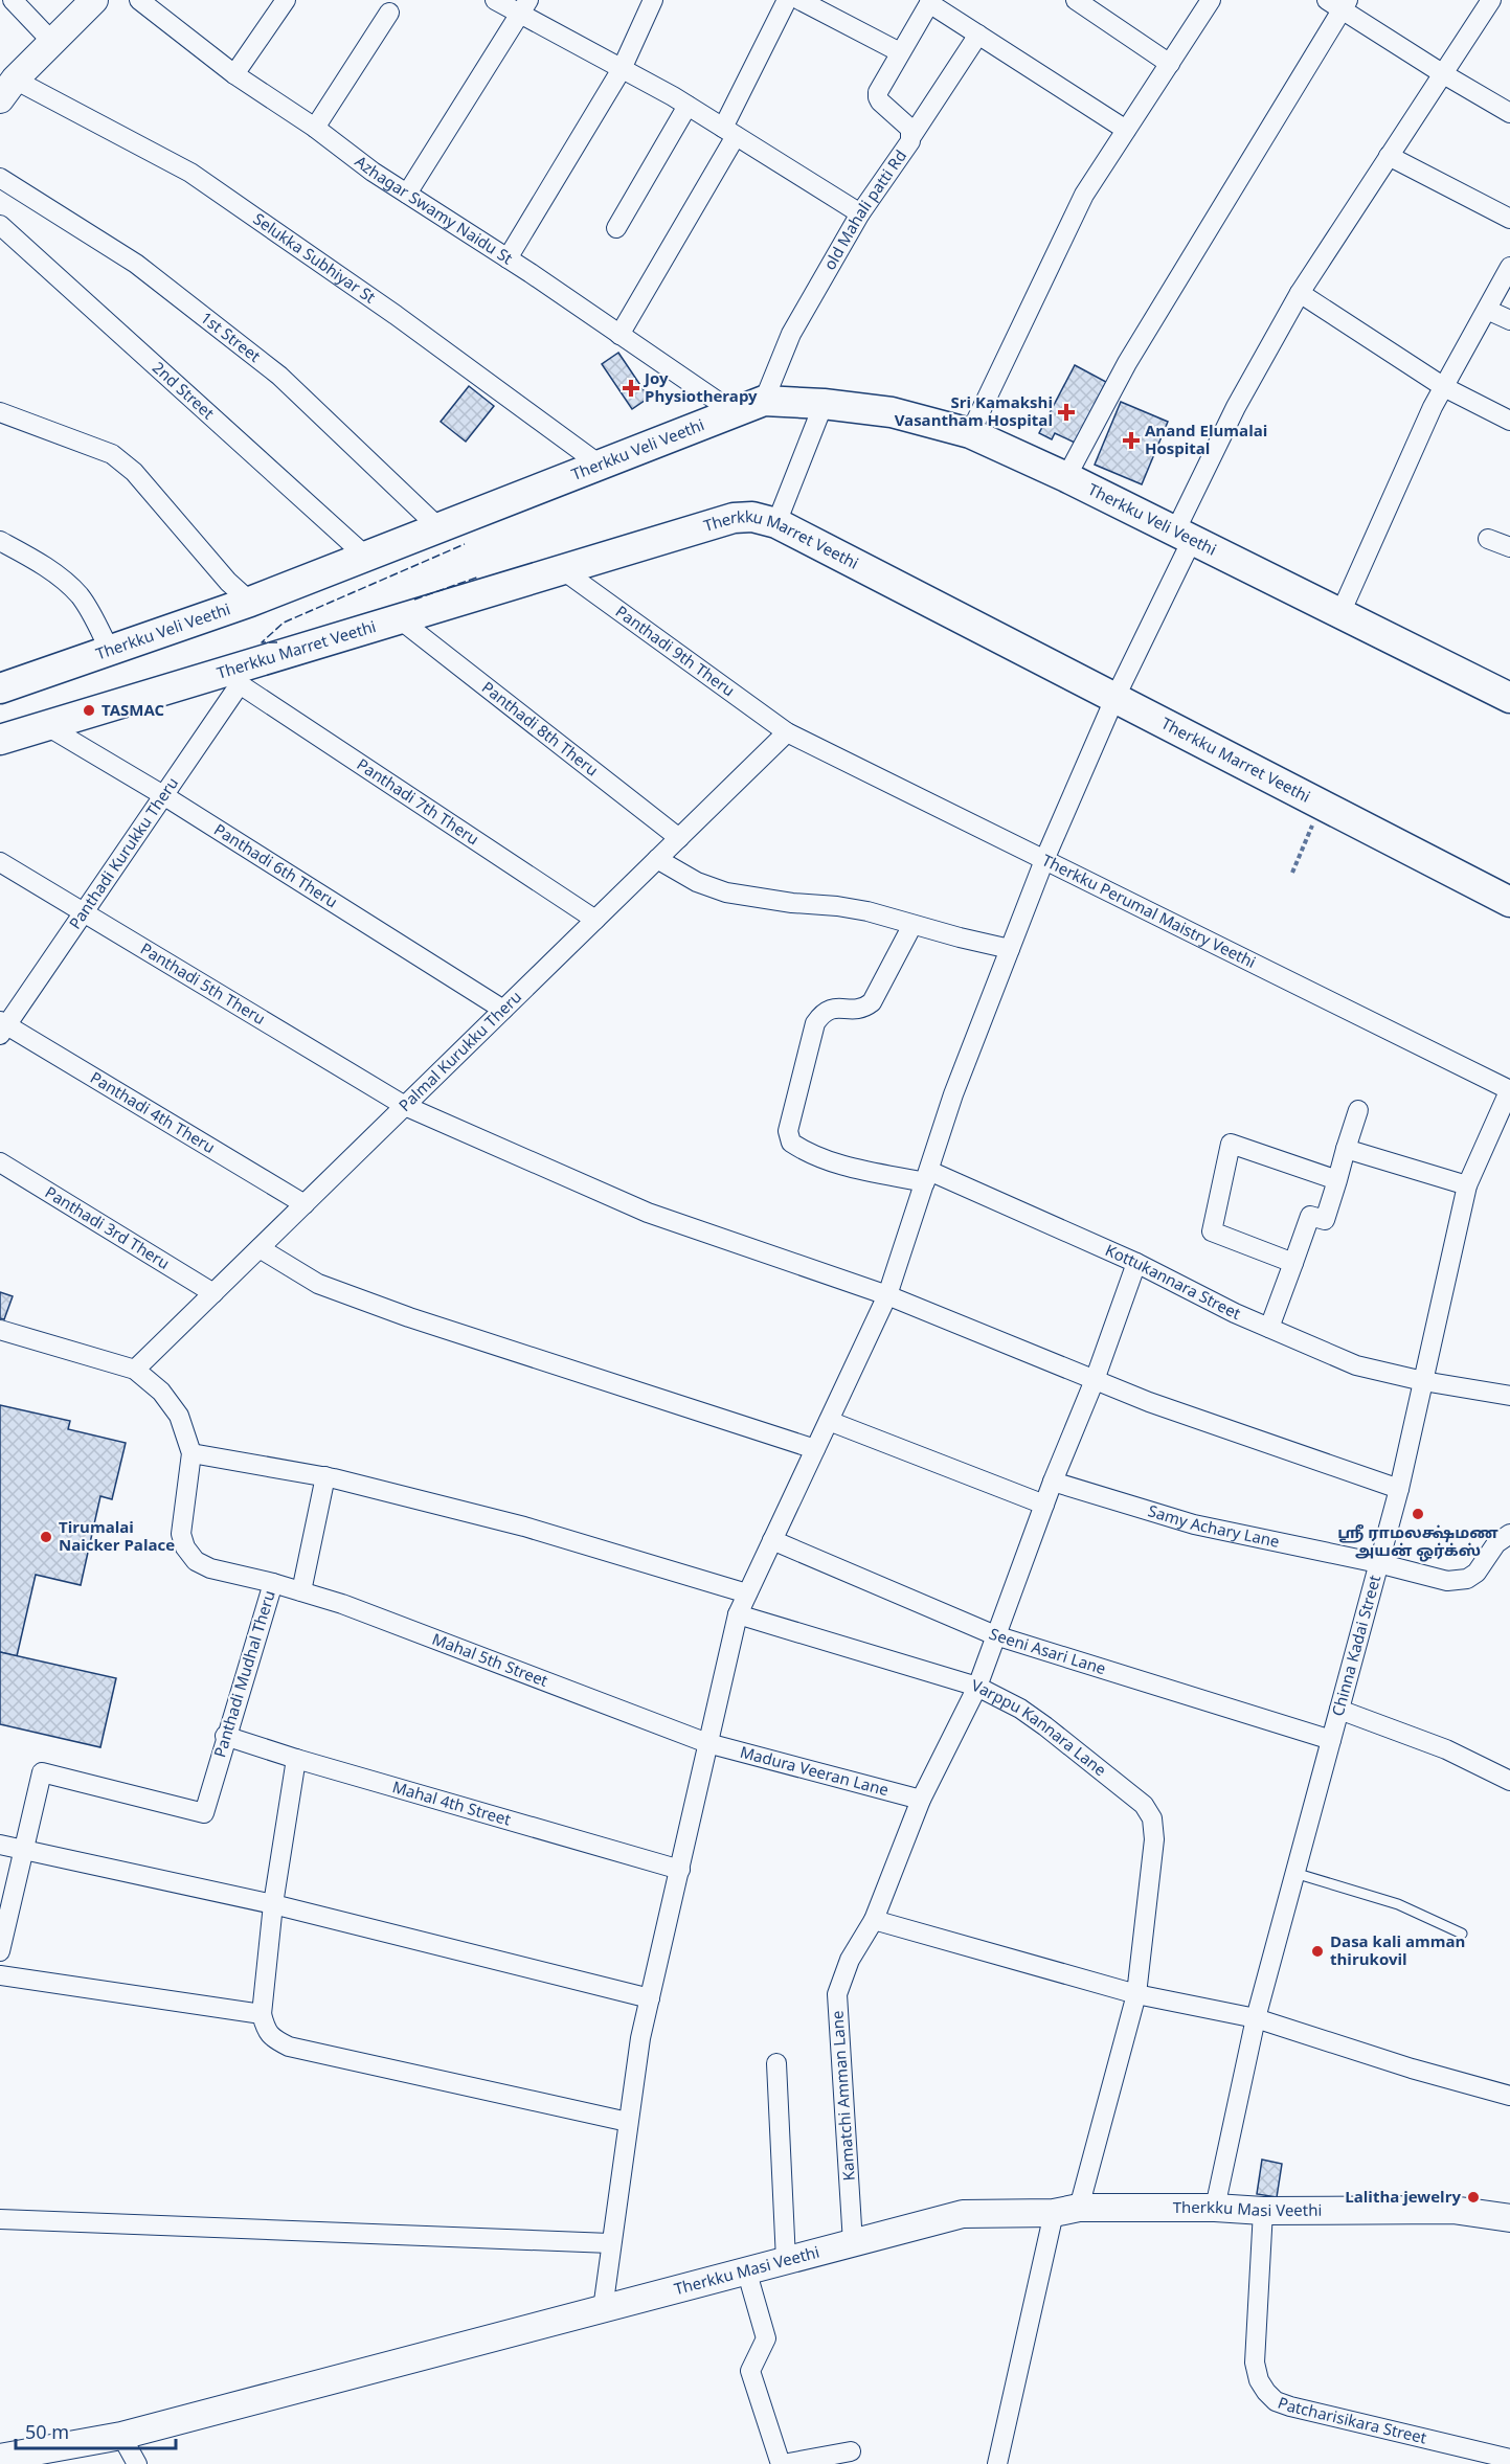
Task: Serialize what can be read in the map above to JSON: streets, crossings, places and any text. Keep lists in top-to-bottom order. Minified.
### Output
{"streets":{"main road":["Therkku Veli Veethi","Therkku Marret Veethi","Therkku Masi Veethi"],"street":["Azhagar Swamy Naidu St","old Mahali patti Rd","Selukka Subhiyar St","1st Street","2nd Street","Panthadi 9th Theru","Panthadi 8th Theru","Panthadi 7th Theru","Panthadi Kurukku Theru","Panthadi 6th Theru","Therkku Perumal Maistry Veethi","Panthadi 5th Theru","Palmal Kurukku Theru","Panthadi 4th Theru","Panthadi 3rd Theru","Kottukannara Street","Samy Achary Lane","Chinna Kadai Street","Seeni Asari Lane","Mahal 5th Street","Panthadi Mudhal Theru","Varppu Kannara Lane","Madura Veeran Lane","Mahal 4th Street","Kamatchi Amman Lane","Patcharisikara Street"]},"crossings":[["Azhagar Swamy Naidu St","Therkku Veli Veethi"],["old Mahali patti Rd","Therkku Veli Veethi"],["Selukka Subhiyar St","Therkku Veli Veethi"],["1st Street","Therkku Veli Veethi"],["2nd Street","Therkku Veli Veethi"],["Therkku Marret Veethi","Panthadi 9th Theru"],["Therkku Marret Veethi","Panthadi 8th Theru"],["Therkku Marret Veethi","Panthadi 7th Theru"],["Therkku Marret Veethi","Panthadi Kurukku Theru"],["Therkku Marret Veethi","Panthadi 6th Theru"],["Panthadi 9th Theru","Therkku Perumal Maistry Veethi"],["Panthadi 9th Theru","Palmal Kurukku Theru"],["Panthadi 8th Theru","Palmal Kurukku Theru"],["Panthadi 7th Theru","Panthadi Kurukku Theru"],["Panthadi 7th Theru","Palmal Kurukku Theru"],["Panthadi Kurukku Theru","Panthadi 6th Theru"],["Panthadi Kurukku Theru","Panthadi 5th Theru"],["Panthadi Kurukku Theru","Panthadi 4th Theru"],["Panthadi 6th Theru","Palmal Kurukku Theru"],["Therkku Perumal Maistry Veethi","Palmal Kurukku Theru"],["Therkku Perumal Maistry Veethi","Chinna Kadai Street"],["Panthadi 5th Theru","Palmal Kurukku Theru"],["Panthadi 5th Theru","Chinna Kadai Street"],["Panthadi 5th Theru","Kamatchi Amman Lane"],["Palmal Kurukku Theru","Panthadi 4th Theru"],["Palmal Kurukku Theru","Panthadi 3rd Theru"],["Palmal Kurukku Theru","Panthadi Mudhal Theru"],["Kottukannara Street","Chinna Kadai Street"],["Kottukannara Street","Kamatchi Amman Lane"],["Samy Achary Lane","Chinna Kadai Street"],["Samy Achary Lane","Kamatchi Amman Lane"],["Chinna Kadai Street","Seeni Asari Lane"],["Chinna Kadai Street","Therkku Masi Veethi"],["Seeni Asari Lane","Kamatchi Amman Lane"],["Mahal 5th Street","Panthadi Mudhal Theru"],["Mahal 5th Street","Madura Veeran Lane"],["Panthadi Mudhal Theru","Mahal 4th Street"],["Varppu Kannara Lane","Kamatchi Amman Lane"],["Varppu Kannara Lane","Therkku Masi Veethi"],["Madura Veeran Lane","Kamatchi Amman Lane"],["Kamatchi Amman Lane","Therkku Masi Veethi"],["Therkku Masi Veethi","Patcharisikara Street"]],"places":{"health":["Joy Physiotherapy","Sri Kamakshi Vasantham Hospital","Anand Elumalai Hospital"],"other":["TASMAC","ஶ்ரீ ராமலக்ஷ்மண அயன் ஒர்க்ஸ்","Tirumalai Naicker Palace","Dasa kali amman thirukovil","Lalitha jewelry"]},"scale_bar":"50 m"}
